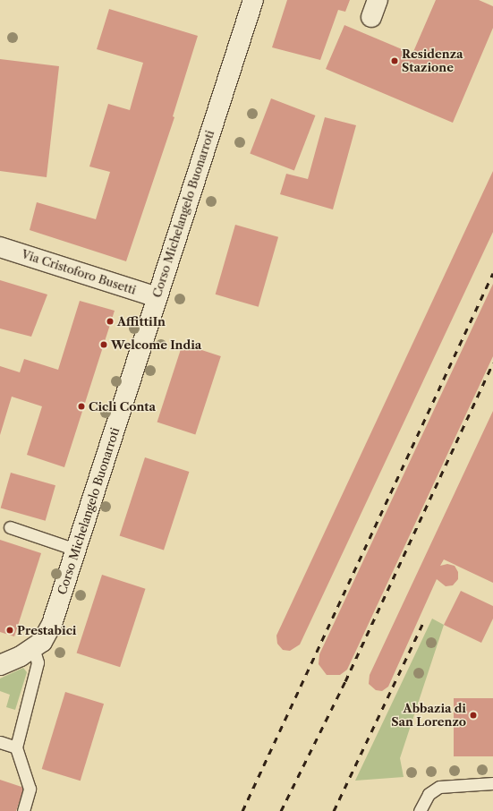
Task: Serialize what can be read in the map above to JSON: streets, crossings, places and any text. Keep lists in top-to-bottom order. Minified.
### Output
{"streets":{"street":["Corso Michelangelo Buonarroti","Via Cristoforo Busetti"]},"crossings":[["Corso Michelangelo Buonarroti","Via Cristoforo Busetti"]],"places":["Residenza Stazione","AffittiIn","Welcome India","Cicli Conta","Prestabici","Abbazia di San Lorenzo"]}
